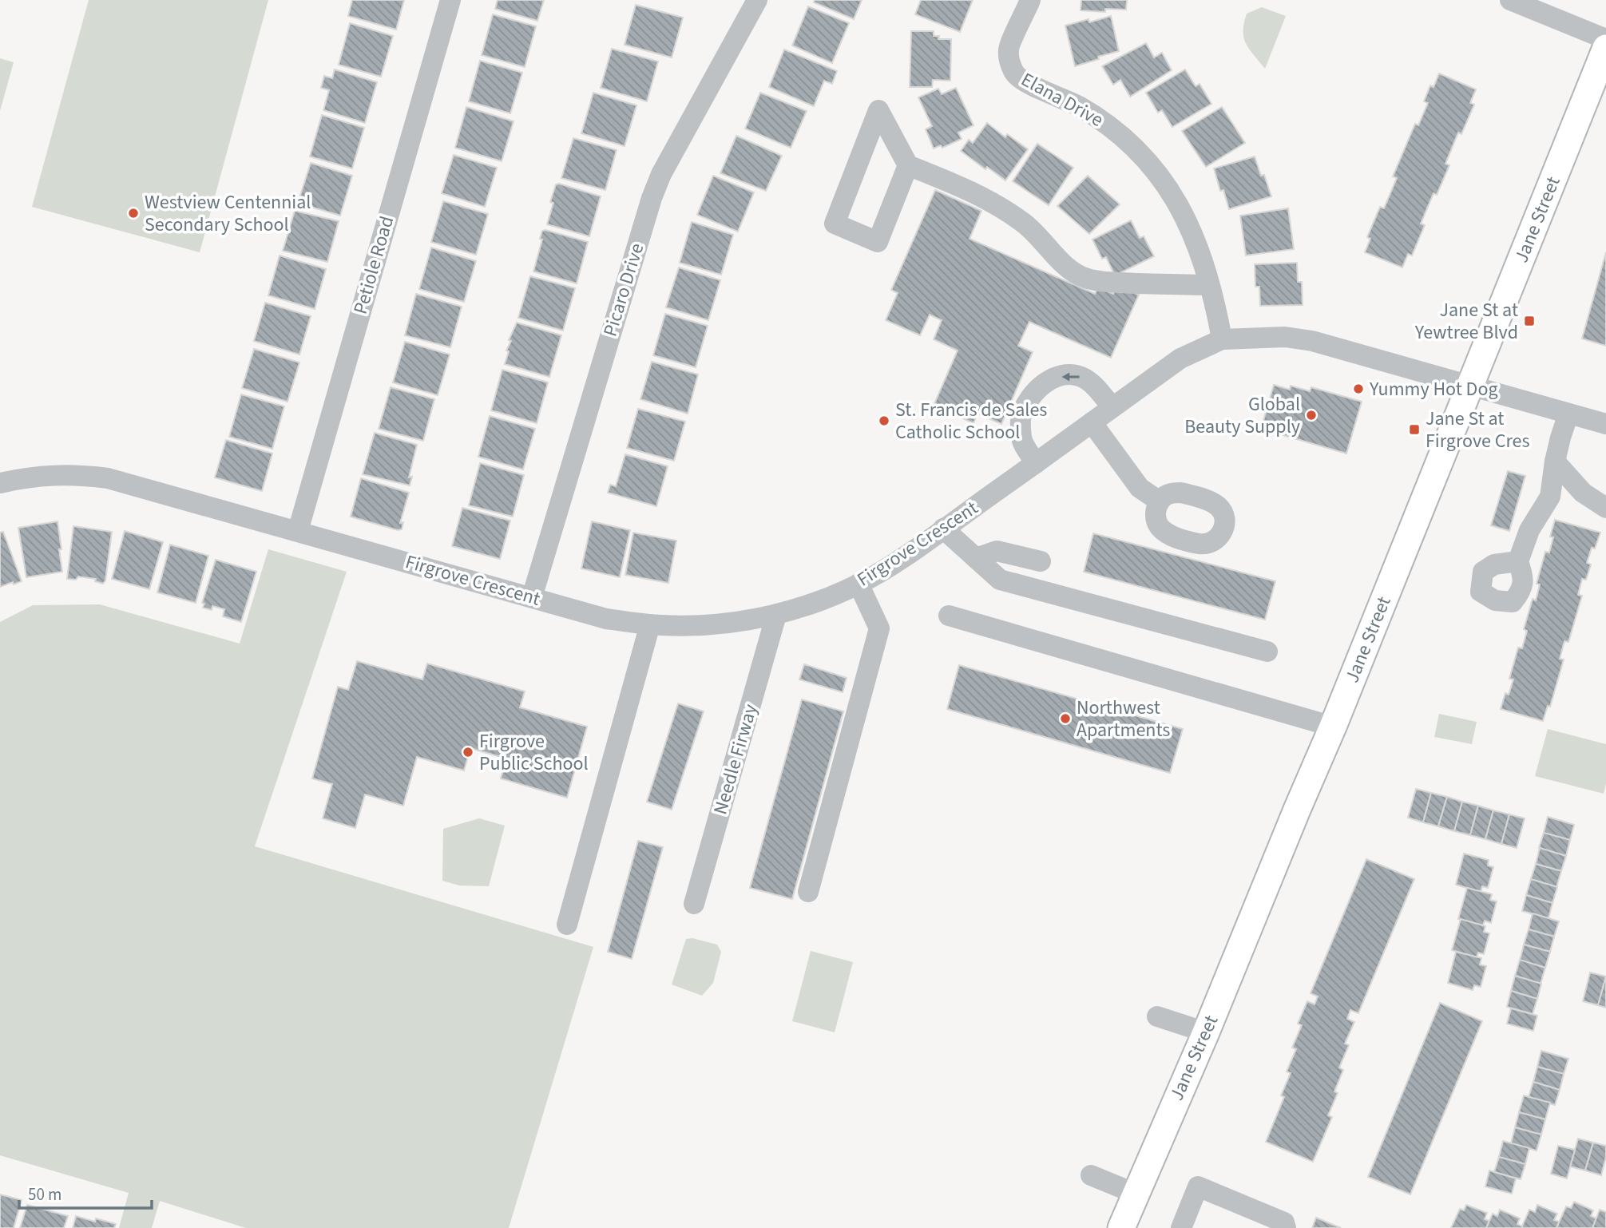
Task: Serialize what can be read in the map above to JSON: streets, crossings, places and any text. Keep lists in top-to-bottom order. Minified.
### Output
{"streets":{"main road":["Jane Street"],"street":["Elana Drive","Petiole Road","Picaro Drive","Firgrove Crescent","Needle Firway"]},"crossings":[["Elana Drive","Firgrove Crescent"],["Jane Street","Firgrove Crescent"],["Petiole Road","Firgrove Crescent"],["Picaro Drive","Firgrove Crescent"],["Firgrove Crescent","Needle Firway"]],"places":{"other":["Westview Centennial Secondary School","Yummy Hot Dog","Global Beauty Supply","St. Francis de Sales Catholic School","Northwest Apartments","Firgrove Public School"],"transit":["Jane St at Yewtree Blvd","Jane St at Firgrove Cres"]},"scale_bar":"50 m"}
